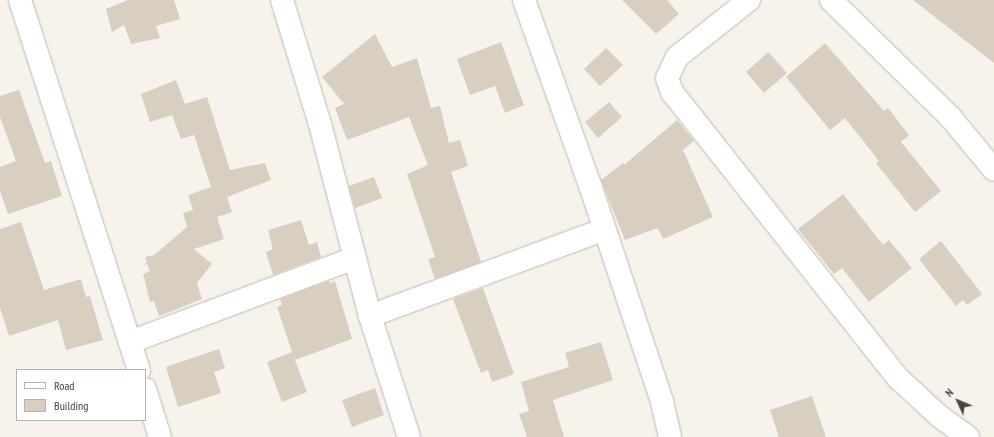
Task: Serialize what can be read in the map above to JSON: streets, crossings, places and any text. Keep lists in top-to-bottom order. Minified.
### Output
{"legend":["Road","Building"],"north":"top left"}
